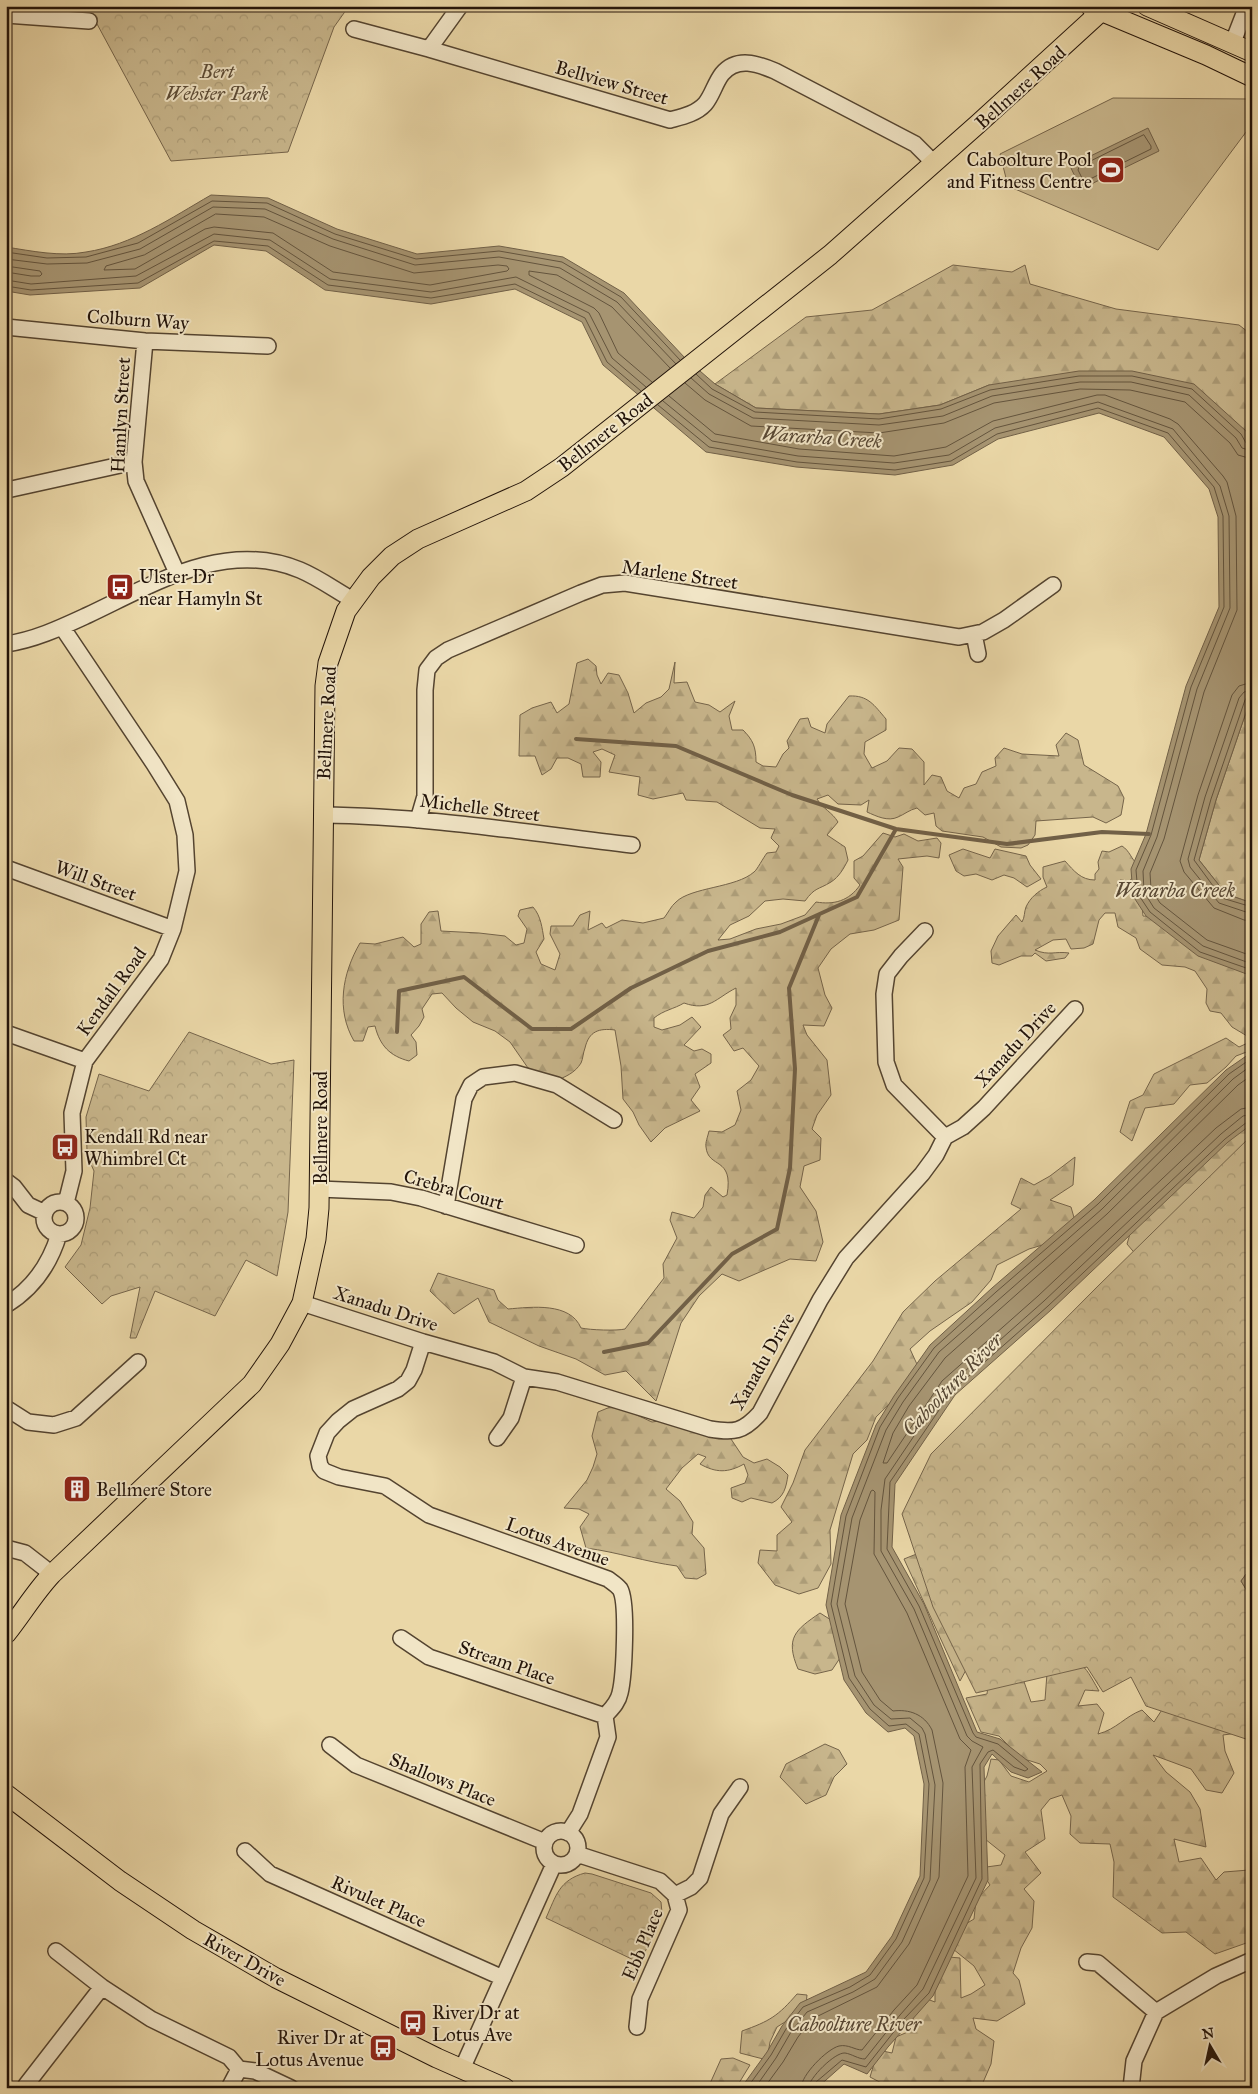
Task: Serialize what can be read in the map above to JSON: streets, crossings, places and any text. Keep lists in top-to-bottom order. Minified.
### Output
{"streets":{"main road":["Bellmere Road","River Drive"],"street":["Bellview Street","Colburn Way","Hamlyn Street","Marlene Street","Michelle Street","Will Street","Kendall Road","Xanadu Drive","Crebra Court","Lotus Avenue","Stream Place","Shallows Place","Rivulet Place","Ebb Place"]},"crossings":[["Bellview Street","Bellmere Road"],["Bellmere Road","Michelle Street"],["Bellmere Road","Xanadu Drive"],["Bellmere Road","Crebra Court"],["Colburn Way","Hamlyn Street"],["Marlene Street","Michelle Street"],["Will Street","Kendall Road"],["Xanadu Drive","Lotus Avenue"],["Lotus Avenue","Stream Place"],["Shallows Place","Ebb Place"]],"water":["Wararba Creek","Caboolture River"],"parks":["Bert Webster Park"],"places":{"sports":["Caboolture Pool and Fitness Centre"],"bus stop":["Ulster Dr near Hamyln St","Kendall Rd near Whimbrel Ct","River Dr at Lotus Ave","River Dr at Lotus Avenue"],"building":["Bellmere Store"]},"north":"top"}
